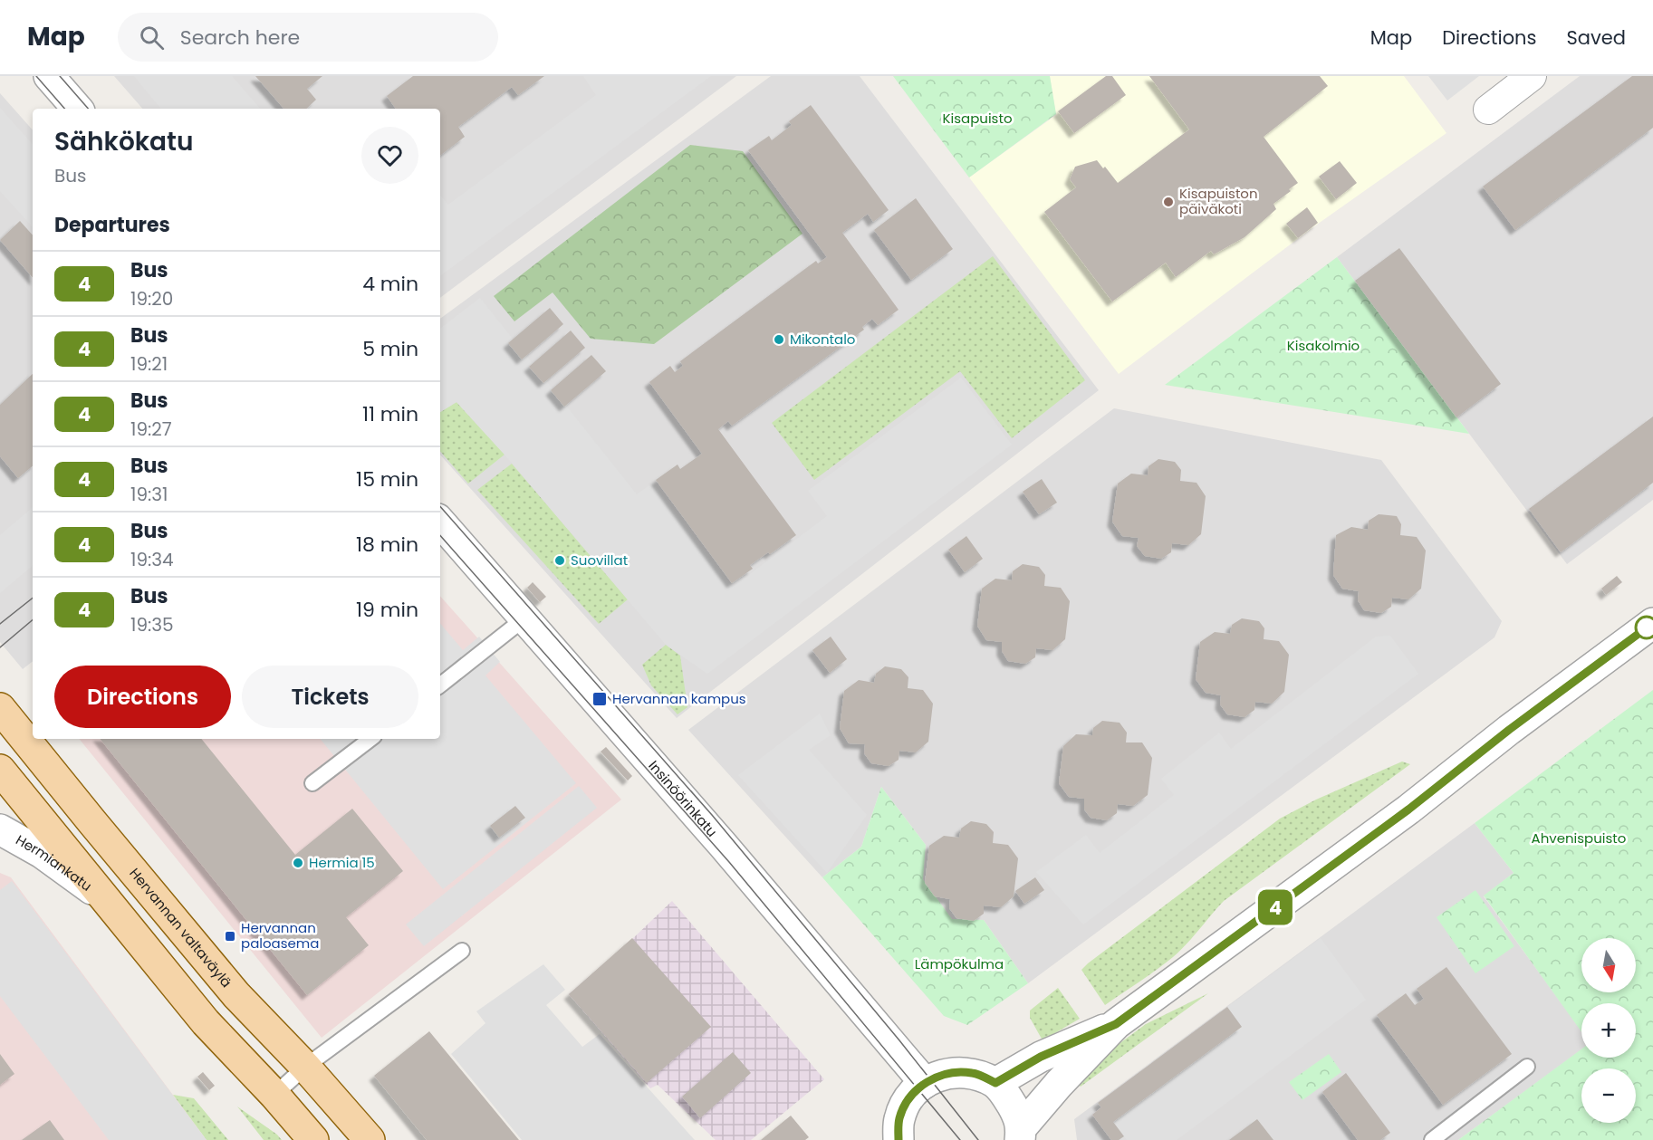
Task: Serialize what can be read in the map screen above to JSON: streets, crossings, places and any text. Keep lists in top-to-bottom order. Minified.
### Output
{"streets":{"main road":["Hervannan valtaväylä"],"street":["Insinöörinkatu","Hermiankatu"]},"parks":["Kisapuisto","Kisakolmio","Ahvenispuisto","Lämpökulma"],"places":{"other":["Kisapuiston päiväkoti","Mikontalo","Suovillat","Hermia 15"],"transit":["Hervannan kampus","Hervannan paloasema"]},"lines":["bus line 4"],"north":"bottom","page":{"header":"Map","search":"Search here","nav":["Map","Directions","Saved"],"on_map":"4","heading":[["Sähkökatu","Bus"],"Departures"],"list":[{"mark":"4","name":"Bus","note":"19:20","value":"4 min"},{"mark":"4","name":"Bus","note":"19:21","value":"5 min"},{"mark":"4","name":"Bus","note":"19:27","value":"11 min"},{"mark":"4","name":"Bus","note":"19:31","value":"15 min"},{"mark":"4","name":"Bus","note":"19:34","value":"18 min"},{"mark":"4","name":"Bus","note":"19:35","value":"19 min"}],"buttons":["Directions","Tickets"],"map_buttons":["+","−"]}}
